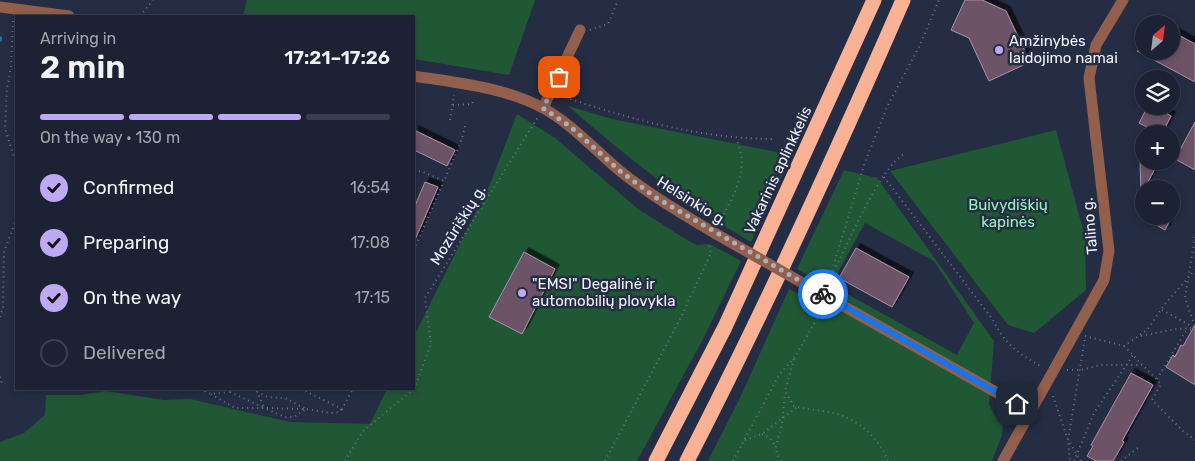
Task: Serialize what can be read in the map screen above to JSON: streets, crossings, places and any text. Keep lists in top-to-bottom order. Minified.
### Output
{"streets":{"highway":["Vakarinis aplinkkelis"],"street":["Helsinkio g.","Talino g."],"path":["Mozūriškių g."]},"crossings":[["Helsinkio g.","Mozūriškių g."],["Helsinkio g.","Talino g."]],"parks":["Buivydiškių kapinės"],"places":["Amžinybės laidojimo namai","\"EMSI\" Degalinė ir automobilių plovykla"],"north":"top right","page":{"map_buttons":["+","−"],"heading":["2 min","Arriving in","17:21–17:26"],"bar":"On the way · 130 m","list":[["Confirmed","16:54"],["Preparing","17:08"],["On the way","17:15"],"Delivered"]}}
